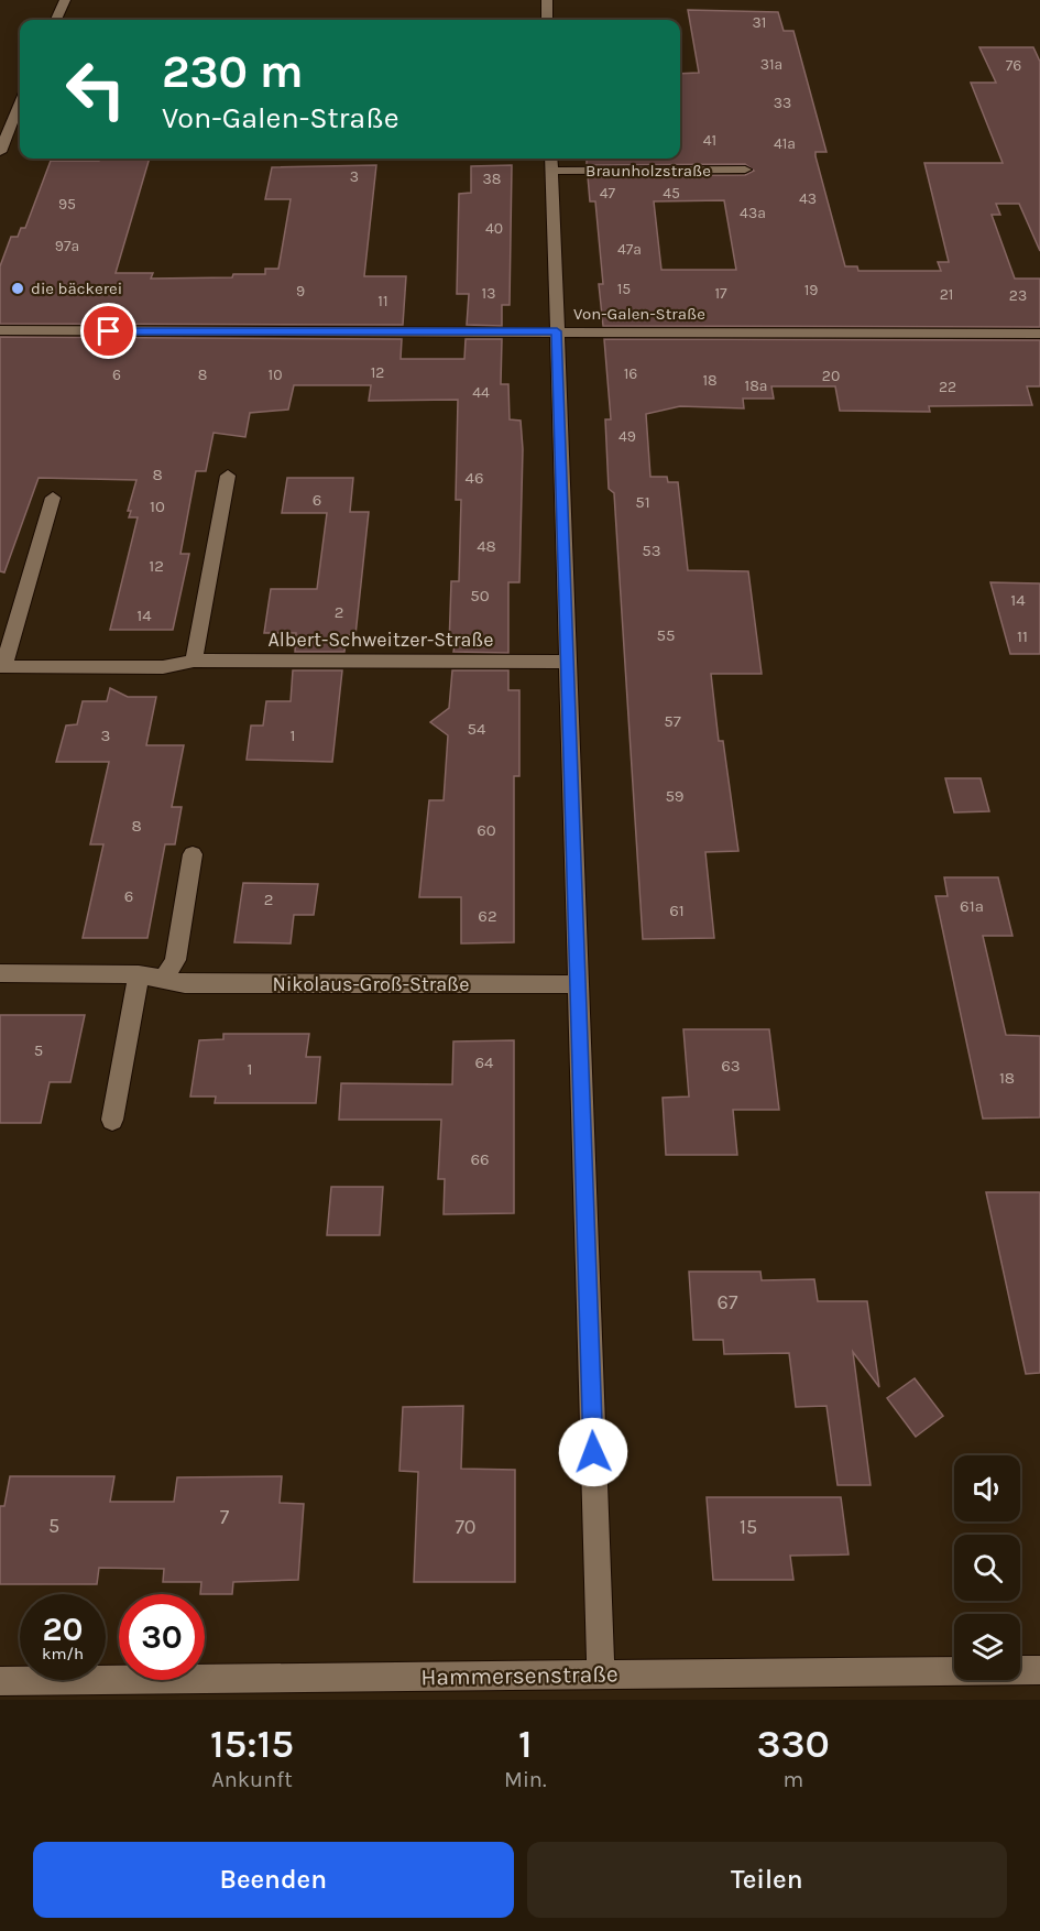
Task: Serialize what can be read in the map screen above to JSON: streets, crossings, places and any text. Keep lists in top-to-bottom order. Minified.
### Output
{"streets":{"street":["Braunholzstraße","Von-Galen-Straße","Albert-Schweitzer-Straße","Nikolaus-Groß-Straße","Hammersenstraße"]},"crossings":[["Braunholzstraße","Von-Galen-Straße"],["Braunholzstraße","Albert-Schweitzer-Straße"],["Braunholzstraße","Nikolaus-Groß-Straße"],["Braunholzstraße","Hammersenstraße"]],"places":["die bäckerei"],"house_numbers":["31","31a","76","33","41","41a","3","38","47","45","43","95","43a","40","97a","47a","15","19","9","13","17","21","23","11","12","16","6","8","10","20","18","18a","22","44","49","8","46","6","51","10","48","53","12","50","14","2","14","55","11","57","54","3","1","59","8","60","6","2","61a","61","62","5","64","63","1","18","66","67","7","5","70","15"],"page":{"turn":["230 m","Von-Galen-Straße"],"speed":"20 km/h","limit":"30","eta":["15:15","Ankunft","1","Min.","330","m"],"buttons":["Beenden","Teilen"]}}
